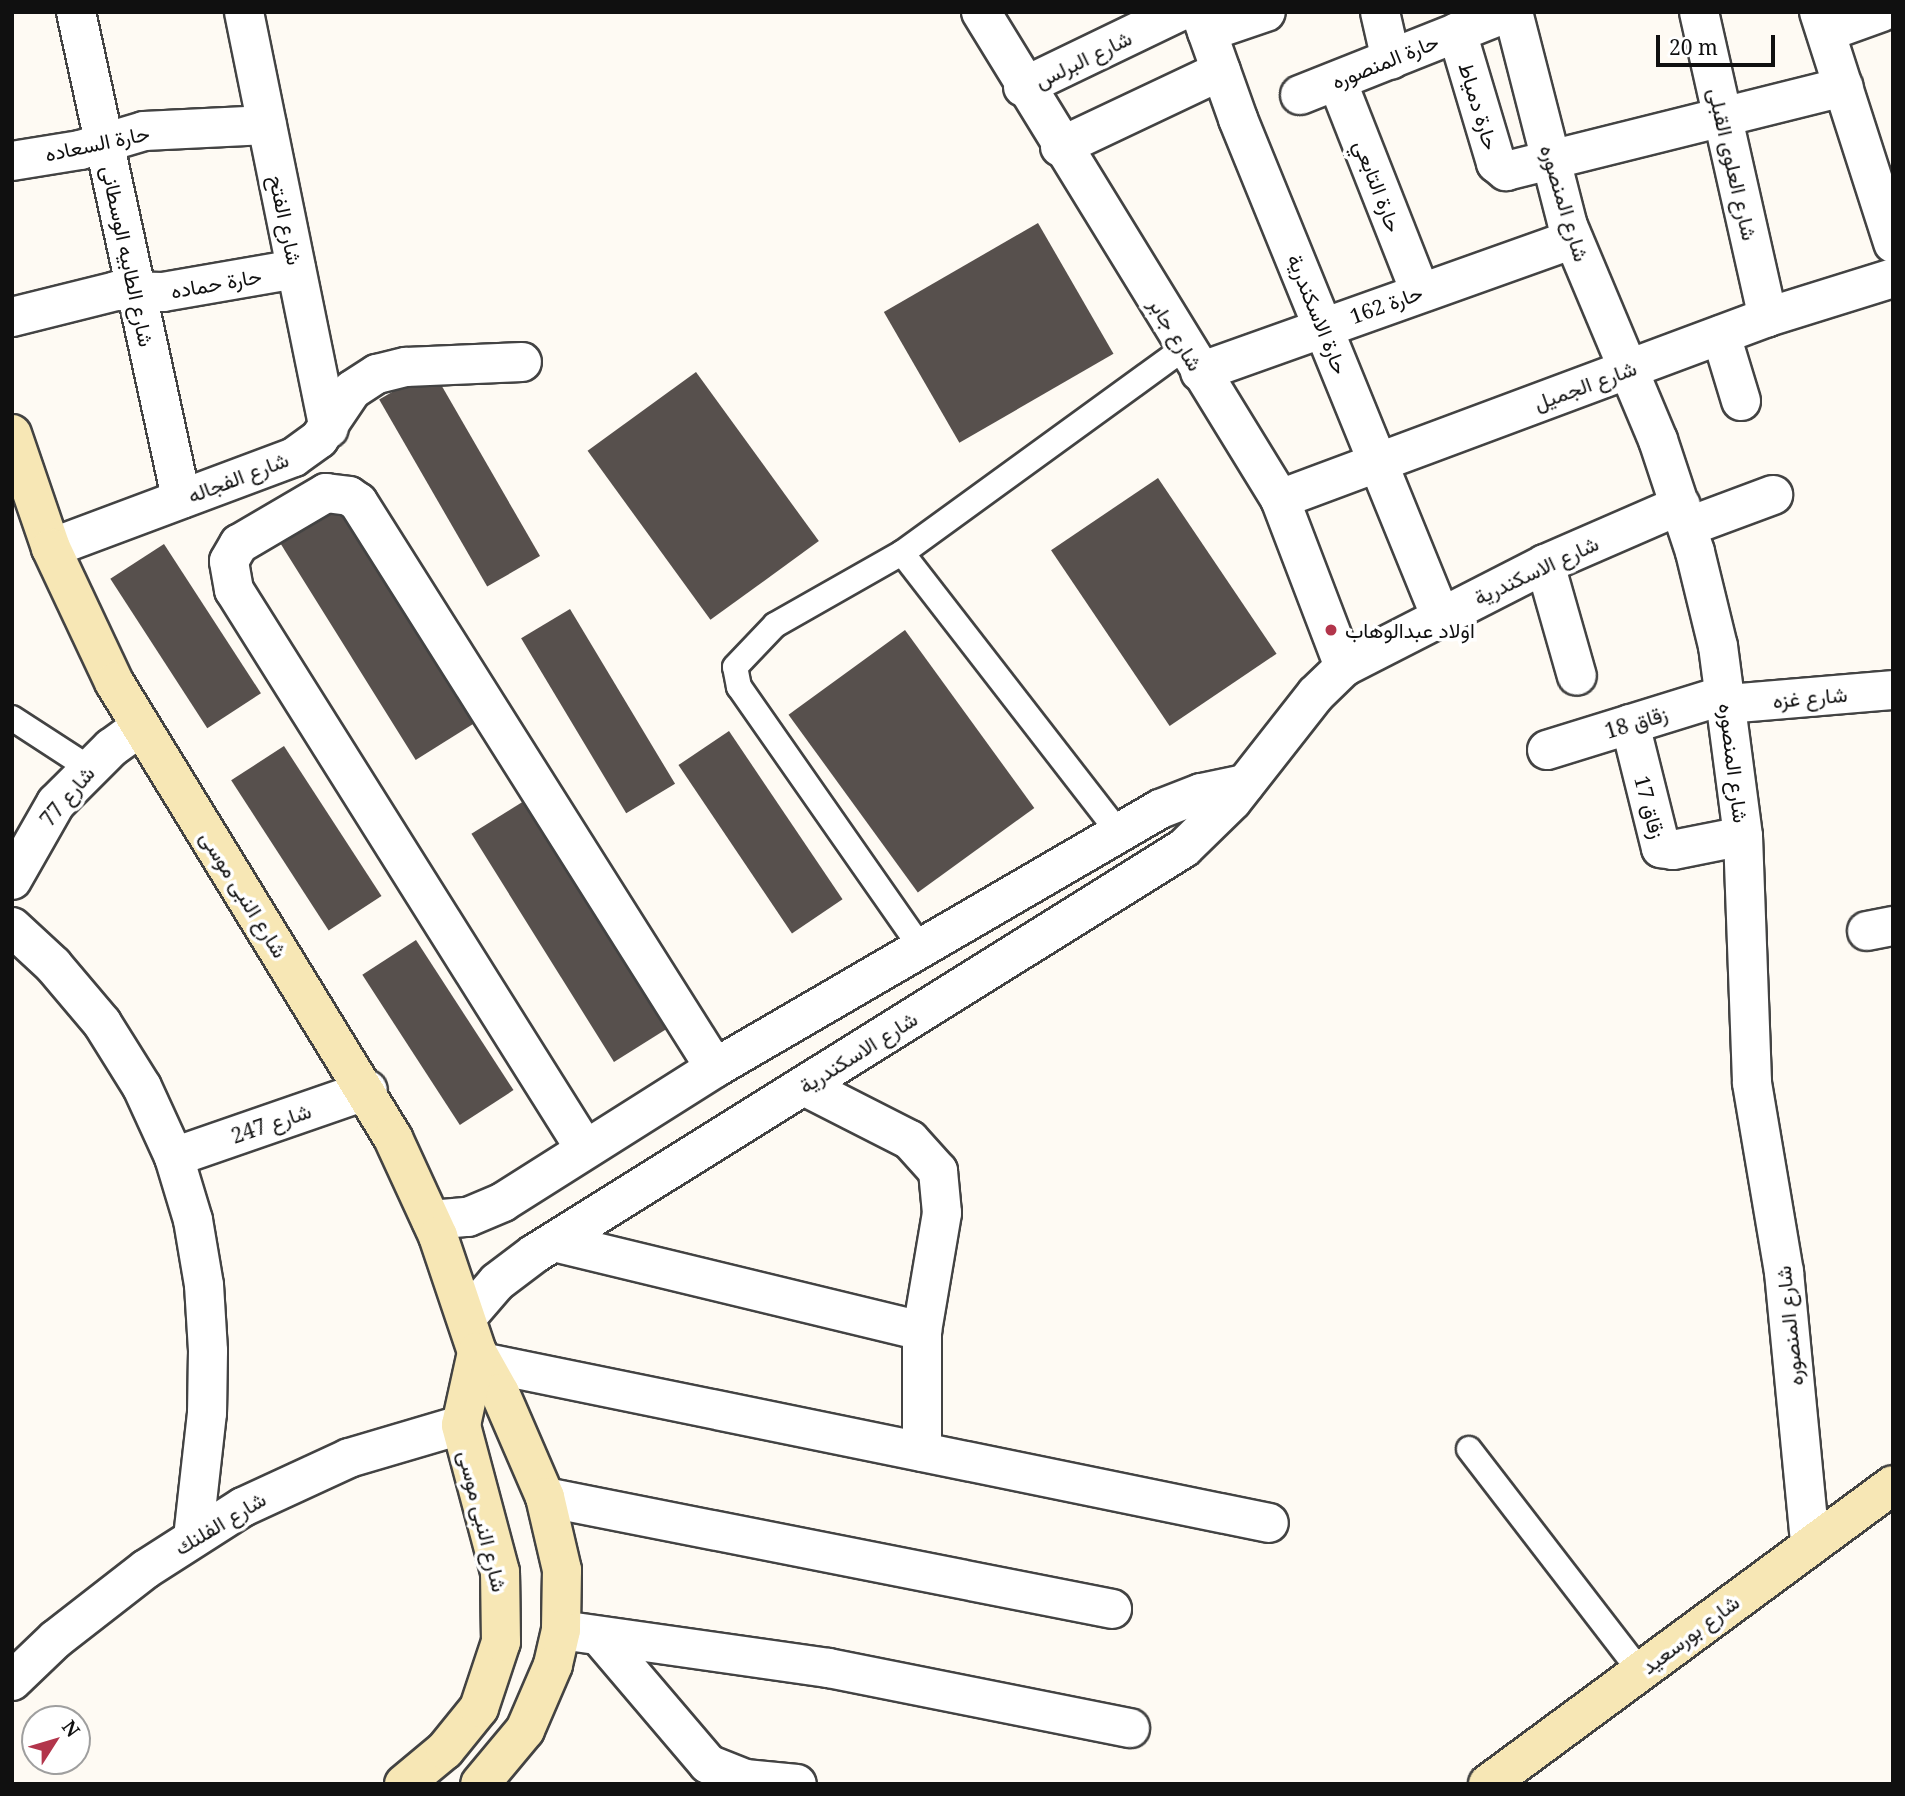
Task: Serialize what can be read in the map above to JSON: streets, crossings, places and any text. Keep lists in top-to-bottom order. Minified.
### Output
{"streets":{"street":["شارع البرلس","حارة المنصوره","حارة دمياط","حارة السعاده","شارع العلوى القبلى","حارة التابعي","شارع المنصوره","شارع الفتح","شارع الطابيه الوسطانى","حارة حماده","حارة 162","حارة الاسكندرية","شارع جابر","شارع الجميل","شارع الفجاله","شارع الاسكندرية","شارع غزه","زقاق 18","شارع 77","زقاق 17","شارع النبى موسى","شارع 247","شارع الفلنك","شارع بورسعيد"]},"crossings":[["شارع البرلس","حارة الاسكندرية"],["شارع البرلس","شارع جابر"],["حارة المنصوره","حارة دمياط"],["حارة المنصوره","حارة التابعي"],["حارة المنصوره","شارع المنصوره"],["حارة دمياط","شارع المنصوره"],["حارة السعاده","شارع الفتح"],["حارة السعاده","شارع الطابيه الوسطانى"],["شارع العلوى القبلى","شارع الجميل"],["حارة التابعي","حارة 162"],["شارع المنصوره","حارة 162"],["شارع المنصوره","شارع الجميل"],["شارع المنصوره","شارع الاسكندرية"],["شارع المنصوره","شارع غزه"],["شارع المنصوره","زقاق 18"],["شارع المنصوره","زقاق 17"],["شارع المنصوره","شارع بورسعيد"],["شارع الفتح","حارة حماده"],["شارع الفتح","شارع الفجاله"],["شارع الطابيه الوسطانى","حارة حماده"],["شارع الطابيه الوسطانى","شارع الفجاله"],["حارة 162","حارة الاسكندرية"],["حارة 162","شارع جابر"],["حارة الاسكندرية","شارع الجميل"],["حارة الاسكندرية","شارع الاسكندرية"],["شارع جابر","شارع الجميل"],["شارع جابر","شارع الاسكندرية"],["شارع الفجاله","شارع النبى موسى"],["شارع الاسكندرية","شارع النبى موسى"],["شارع غزه","زقاق 18"],["زقاق 18","زقاق 17"],["شارع 77","شارع النبى موسى"],["شارع النبى موسى","شارع 247"],["شارع النبى موسى","شارع الفلنك"]],"places":["اولاد عبدالوهاب"],"scale_bar":"20 m","north":"top right"}
